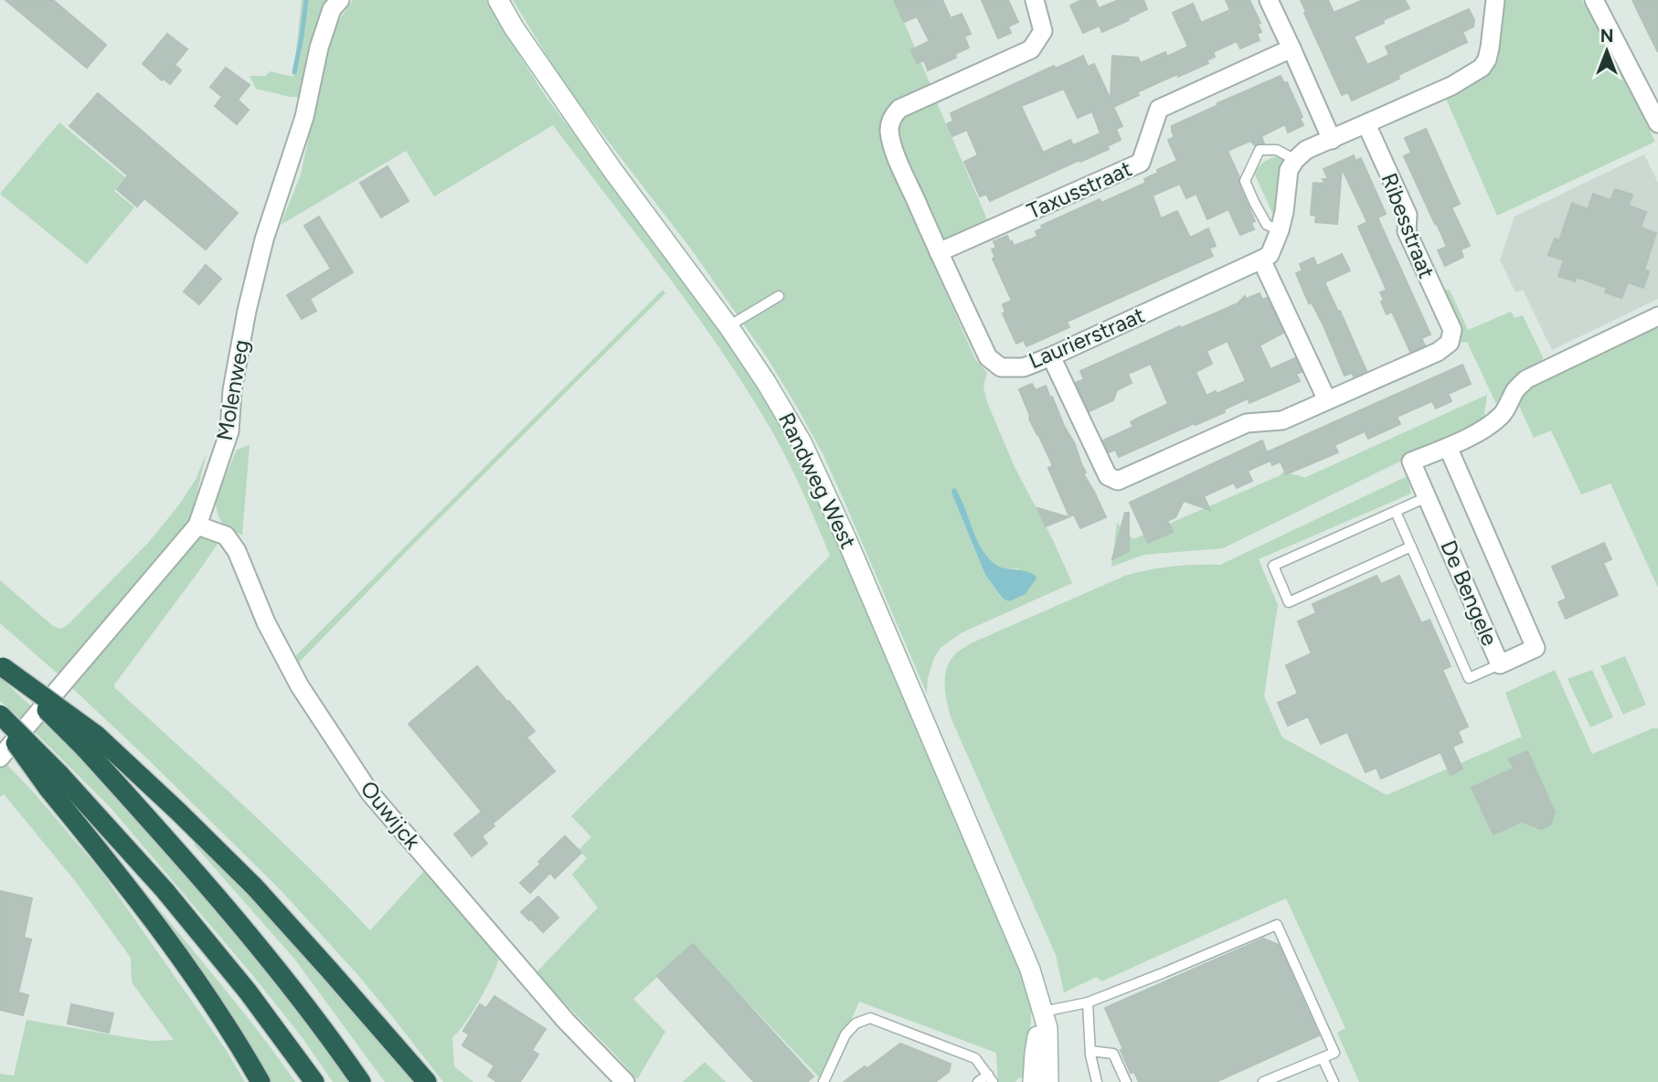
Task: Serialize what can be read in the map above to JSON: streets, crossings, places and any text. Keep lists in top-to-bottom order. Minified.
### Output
{"streets":{"street":["Taxusstraat","Ribesstraat","Laurierstraat","Molenweg","Randweg West","De Bengele","Ouwijck"]},"crossings":[["Taxusstraat","Laurierstraat"],["Ribesstraat","Laurierstraat"],["Molenweg","Ouwijck"]],"north":"top"}
